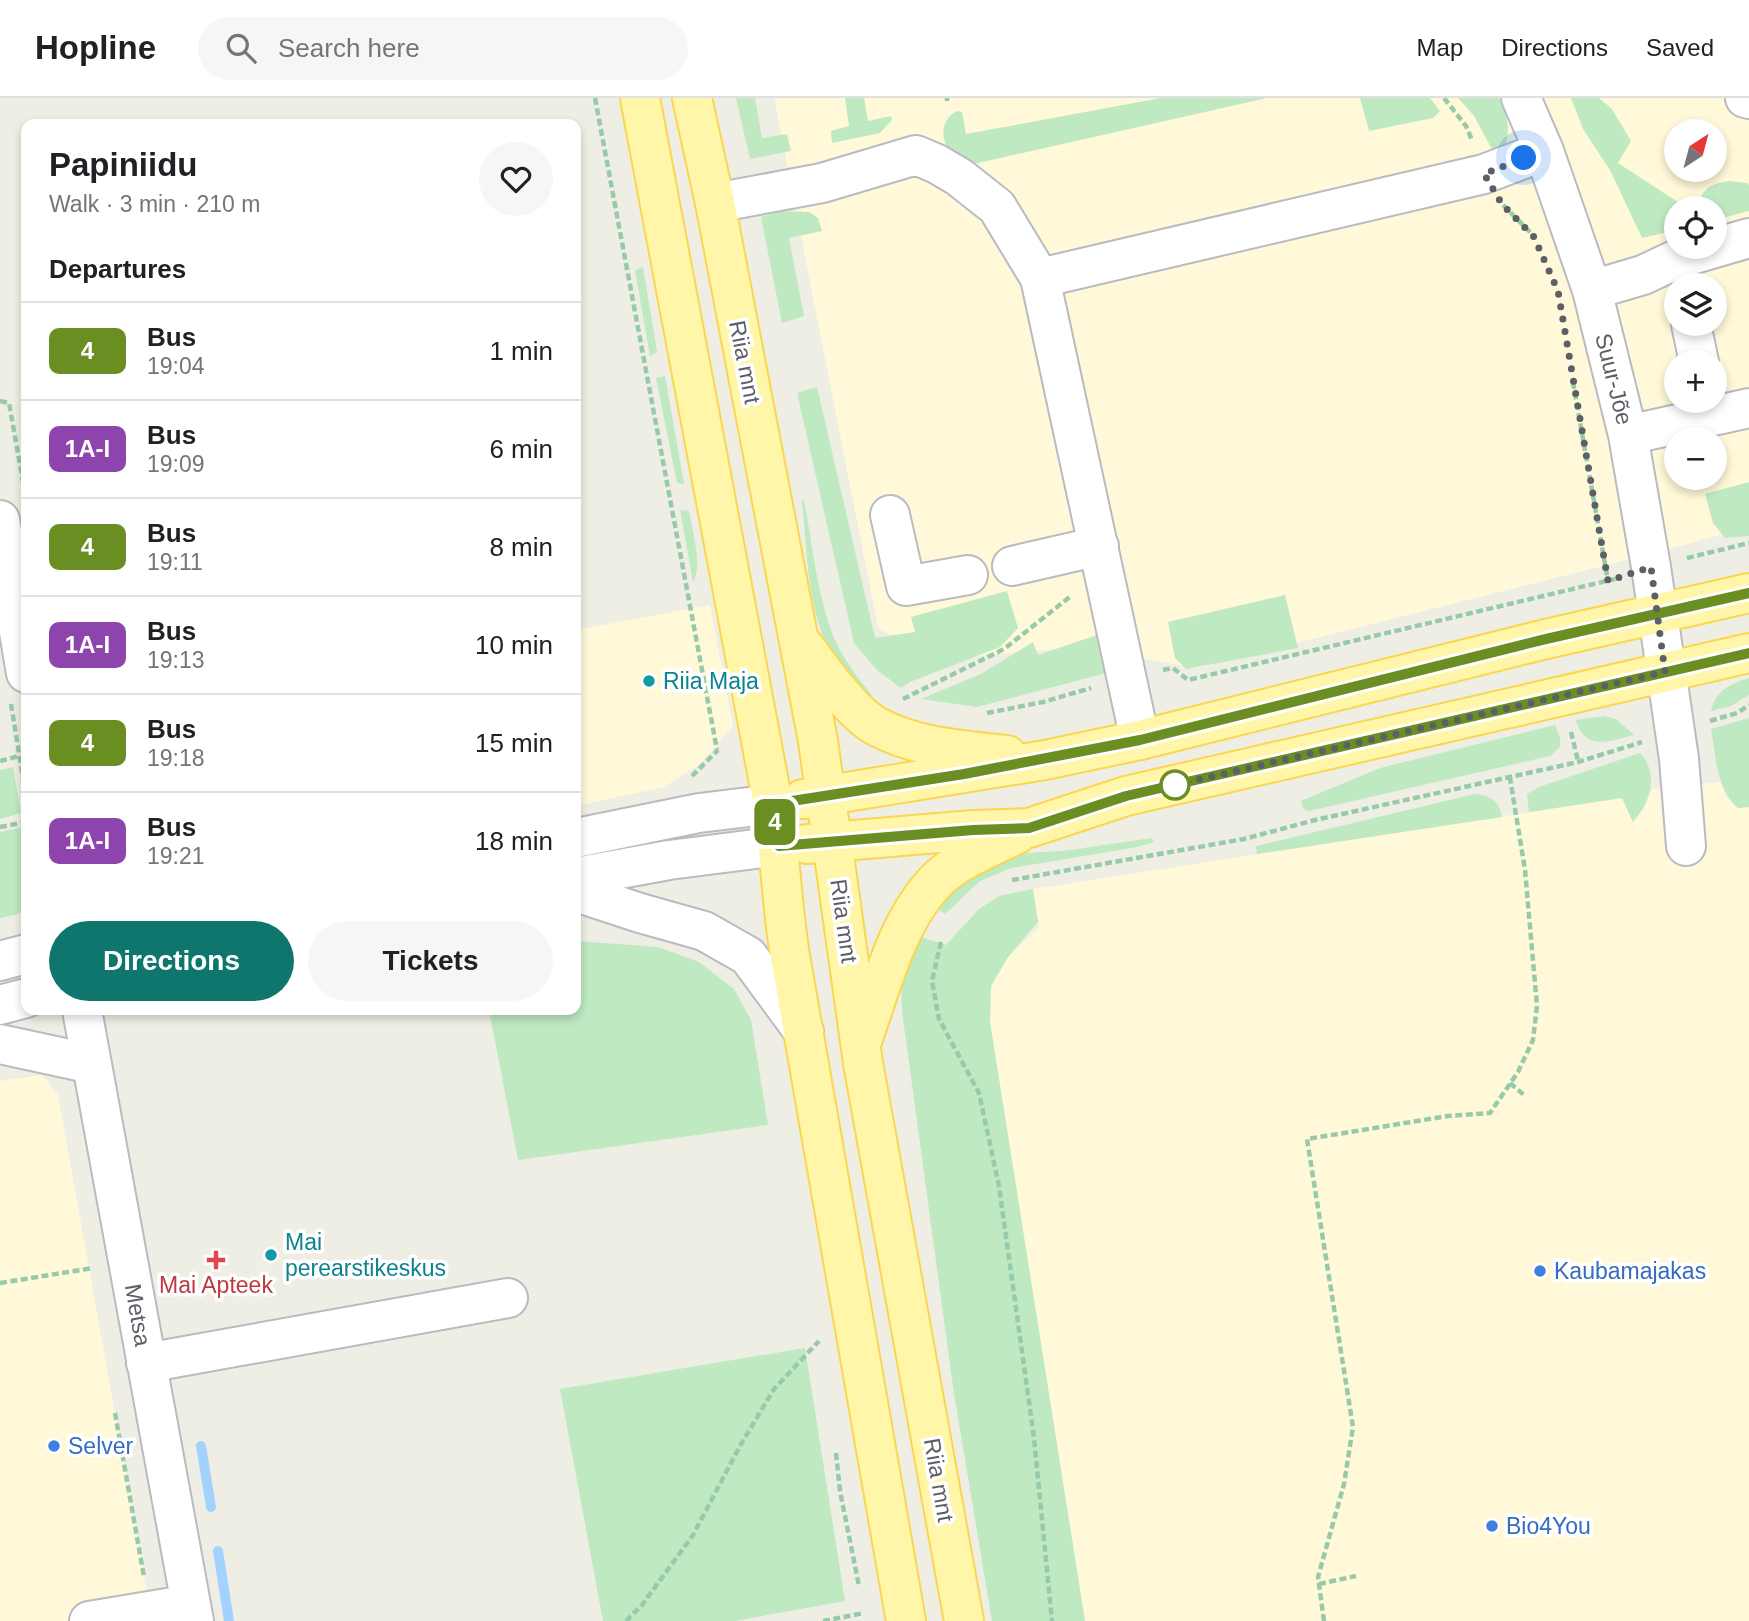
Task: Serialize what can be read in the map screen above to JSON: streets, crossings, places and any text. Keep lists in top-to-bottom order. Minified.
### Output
{"streets":{"main road":["Riia mnt"],"street":["Suur-Jõe","Metsa"]},"places":{"other":["Riia Maja","Mai perearstikeskus","Kaubamajakas","Selver","Bio4You"],"health":["Mai Apteek"]},"lines":["bus line 4"],"north":"top right","page":{"header":"Hopline","search":"Search here","nav":["Map","Directions","Saved"],"on_map":"4","map_buttons":["+","−"],"heading":[["Papiniidu","Walk · 3 min · 210 m"],"Departures"],"list":[{"mark":"4","name":"Bus","note":"19:04","value":"1 min"},{"mark":"1A-I","name":"Bus","note":"19:09","value":"6 min"},{"mark":"4","name":"Bus","note":"19:11","value":"8 min"},{"mark":"1A-I","name":"Bus","note":"19:13","value":"10 min"},{"mark":"4","name":"Bus","note":"19:18","value":"15 min"},{"mark":"1A-I","name":"Bus","note":"19:21","value":"18 min"}],"buttons":["Directions","Tickets"]}}
